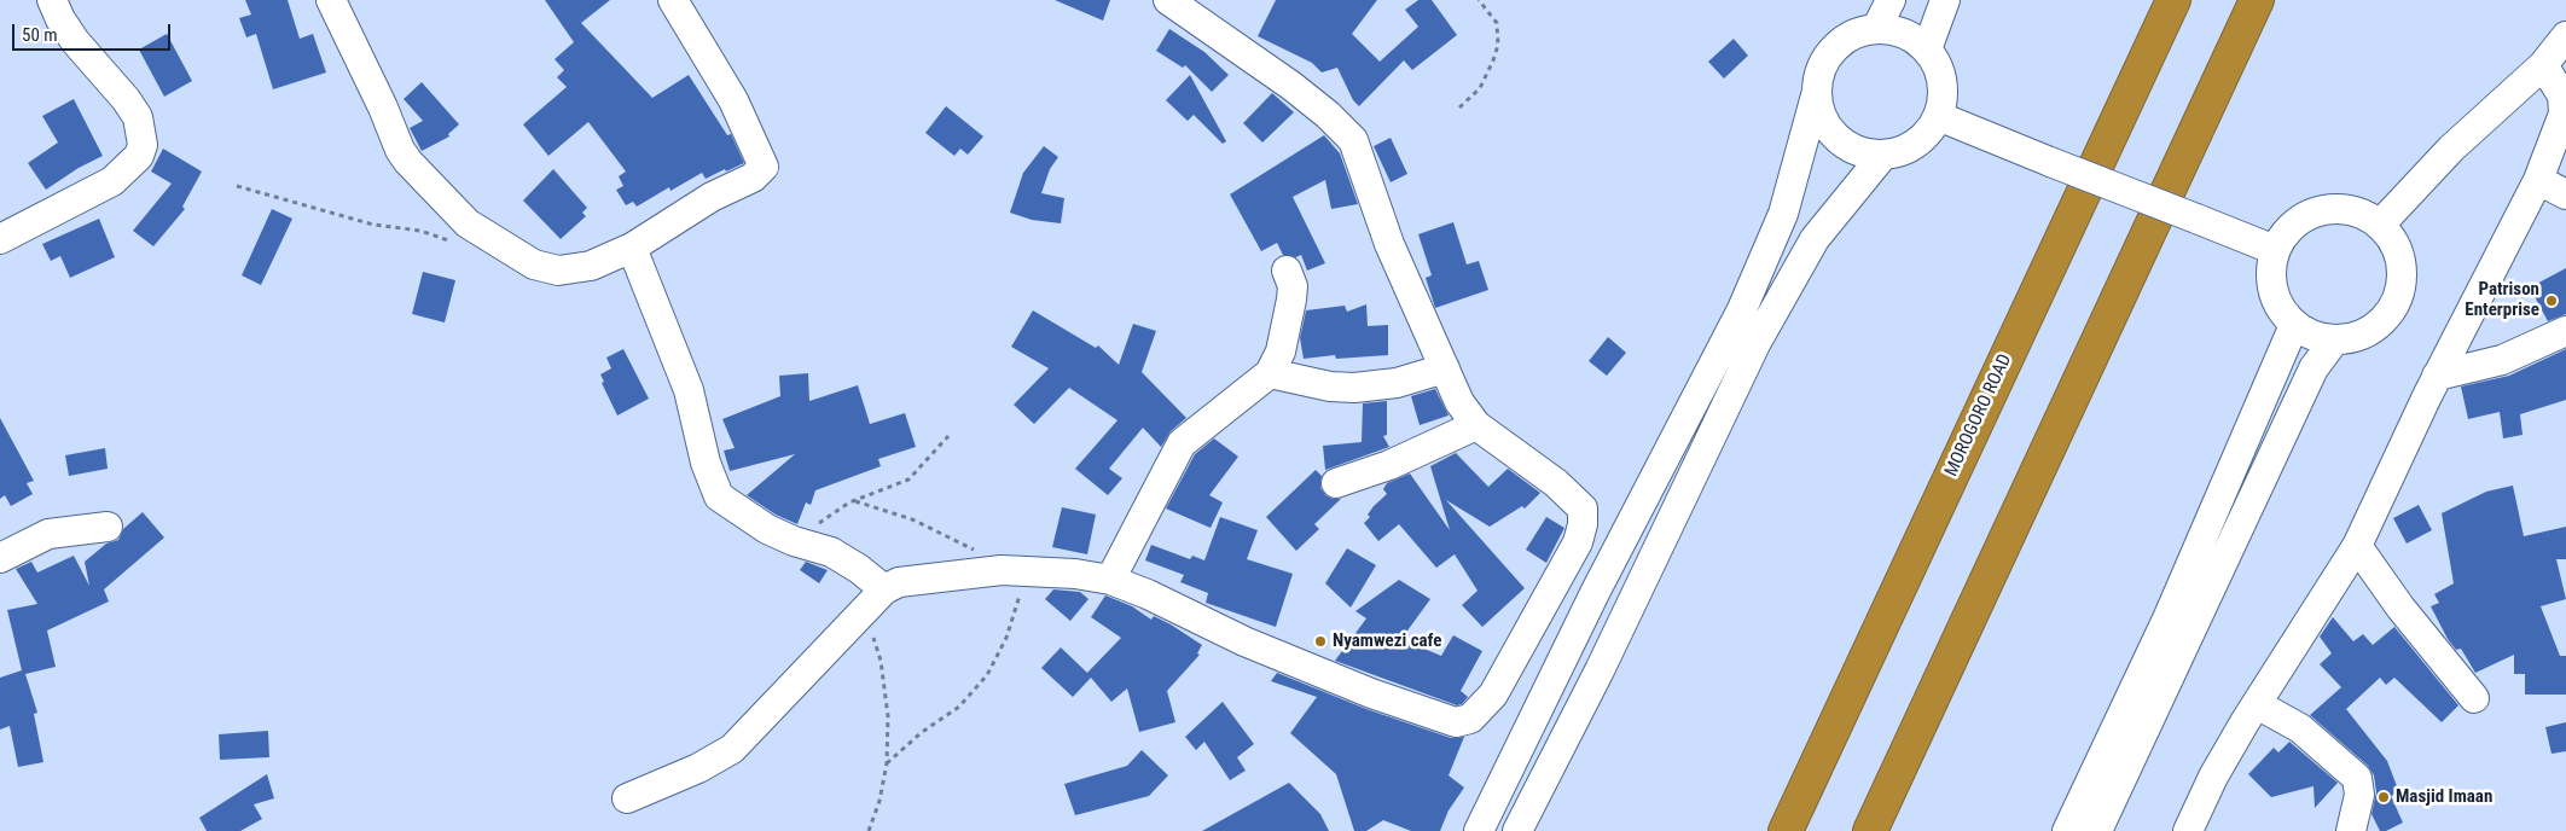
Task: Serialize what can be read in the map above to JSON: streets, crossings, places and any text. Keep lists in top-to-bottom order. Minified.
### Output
{"streets":{"highway":["MOROGORO ROAD"]},"places":["Patrison Enterprise","Nyamwezi cafe","Masjid Imaan"],"scale_bar":"50 m"}
